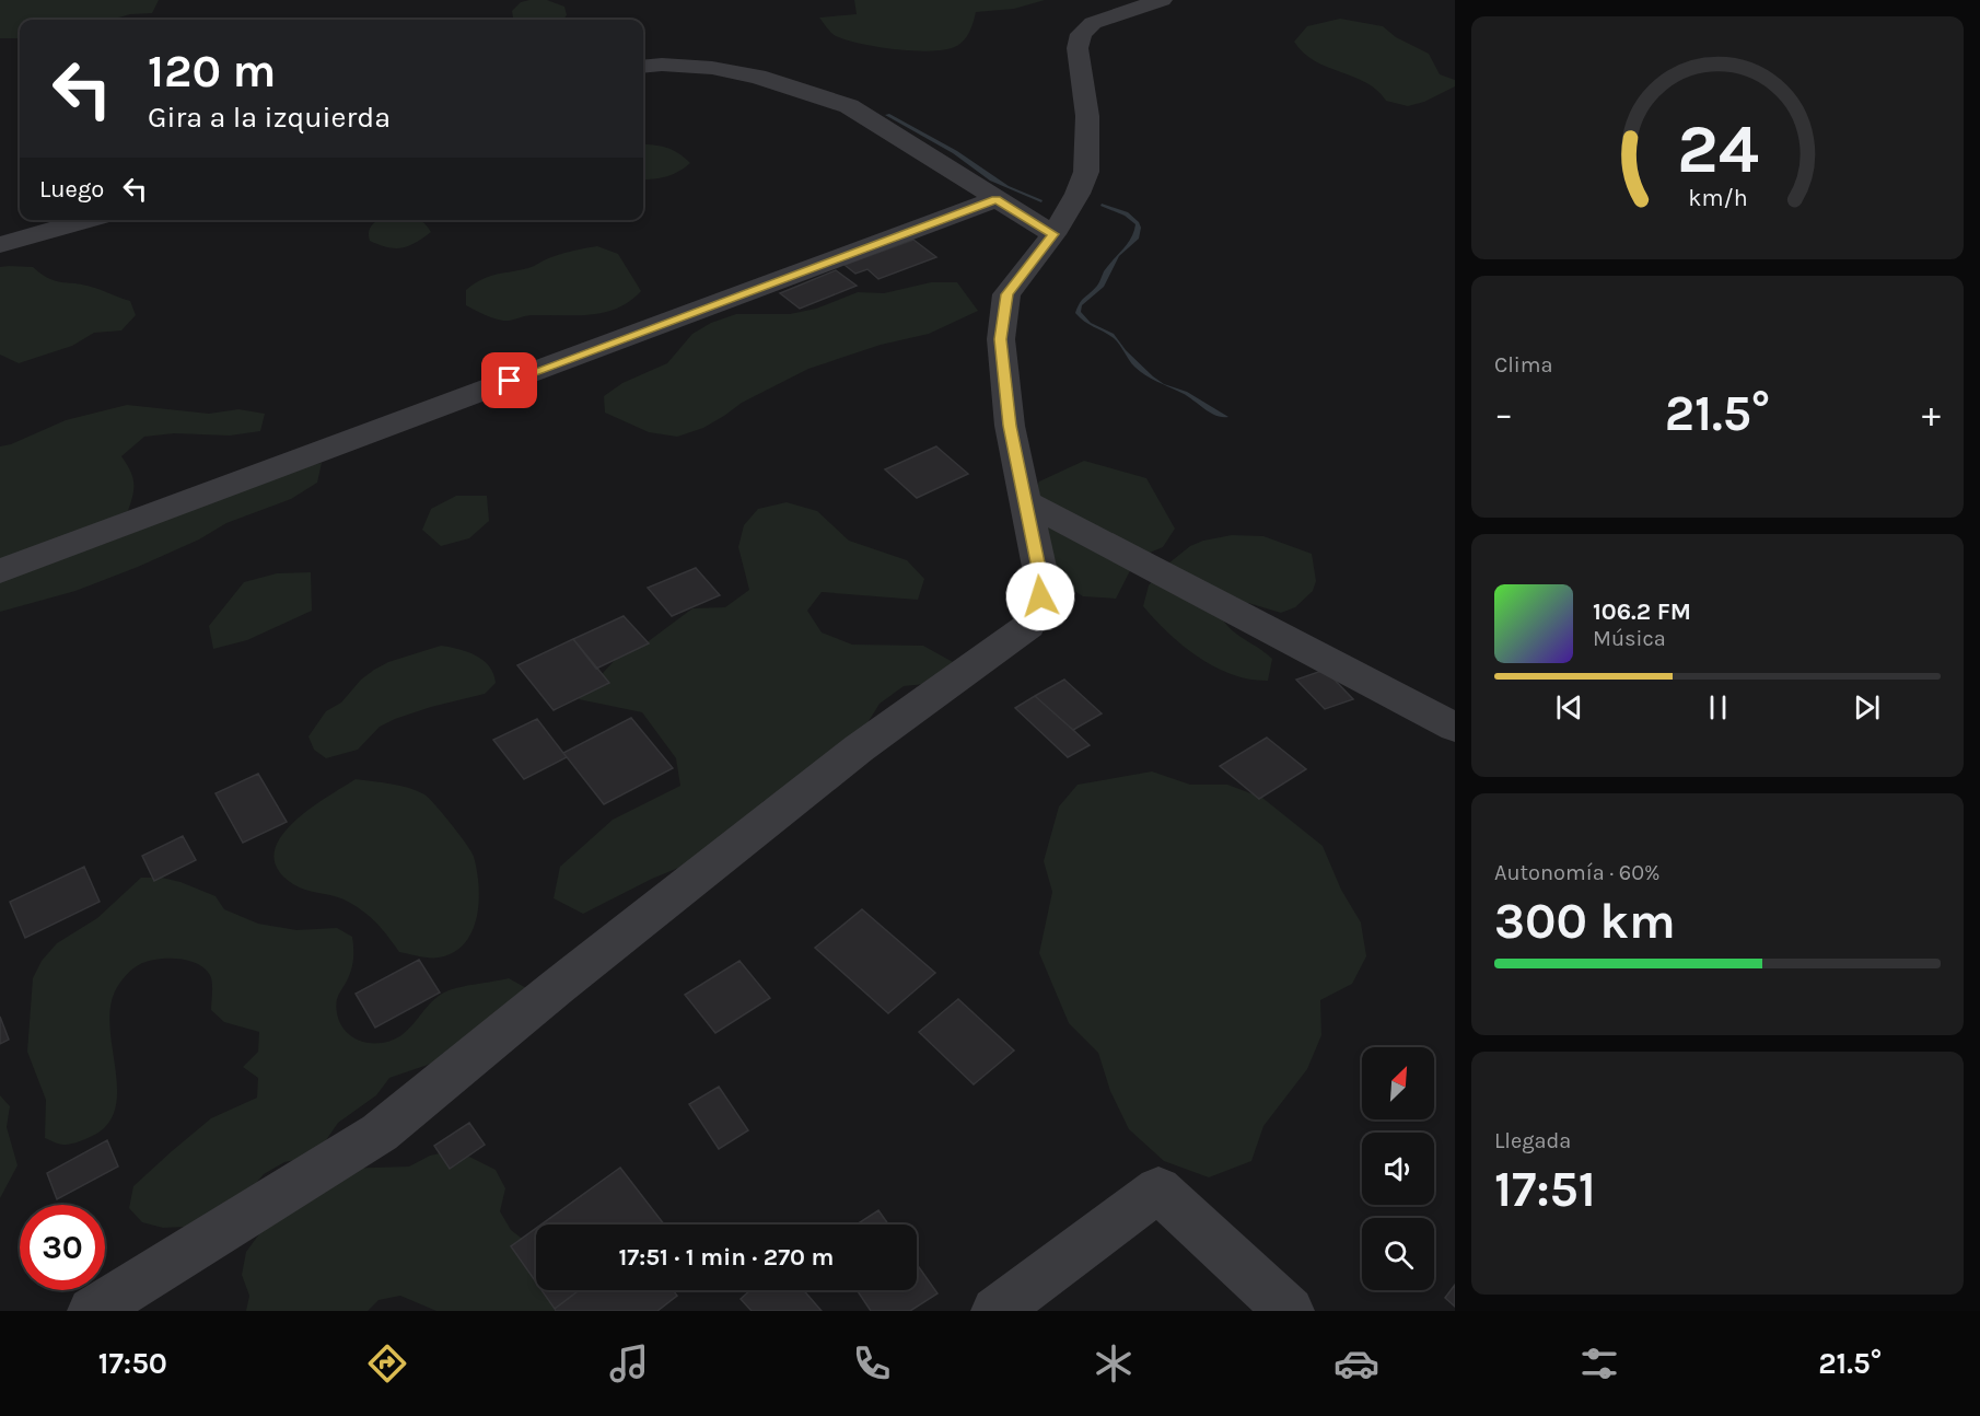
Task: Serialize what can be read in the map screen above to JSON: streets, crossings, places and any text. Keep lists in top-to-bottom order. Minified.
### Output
{"north":"top right","page":{"turn":["120 m","Gira a la izquierda"],"then":"Luego","tile":["Clima",["Autonomía · 60%","300 km"],["Llegada","17:51"]],"heat":["−","21.5°","+"],"song":["106.2 FM","Música"],"limit":"30","trip":"17:51 · 1 min · 270 m","tabs":["17:50","21.5°"],"gauge":["24","km/h"]}}
